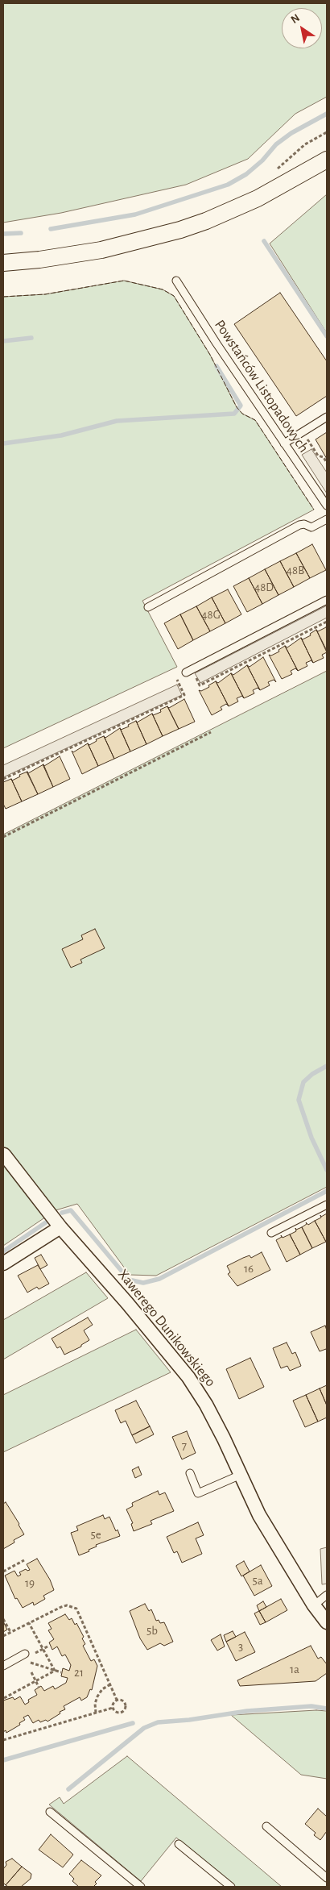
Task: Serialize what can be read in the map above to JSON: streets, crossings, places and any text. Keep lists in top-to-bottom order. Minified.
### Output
{"streets":{"street":["Xawerego Dunikowskiego"],"lane":["Powstańców Listopadowych"]},"house_numbers":["48B","48D","48G","16","7","5e","5a","19","5b","3","1a","21"],"north":"top left"}
